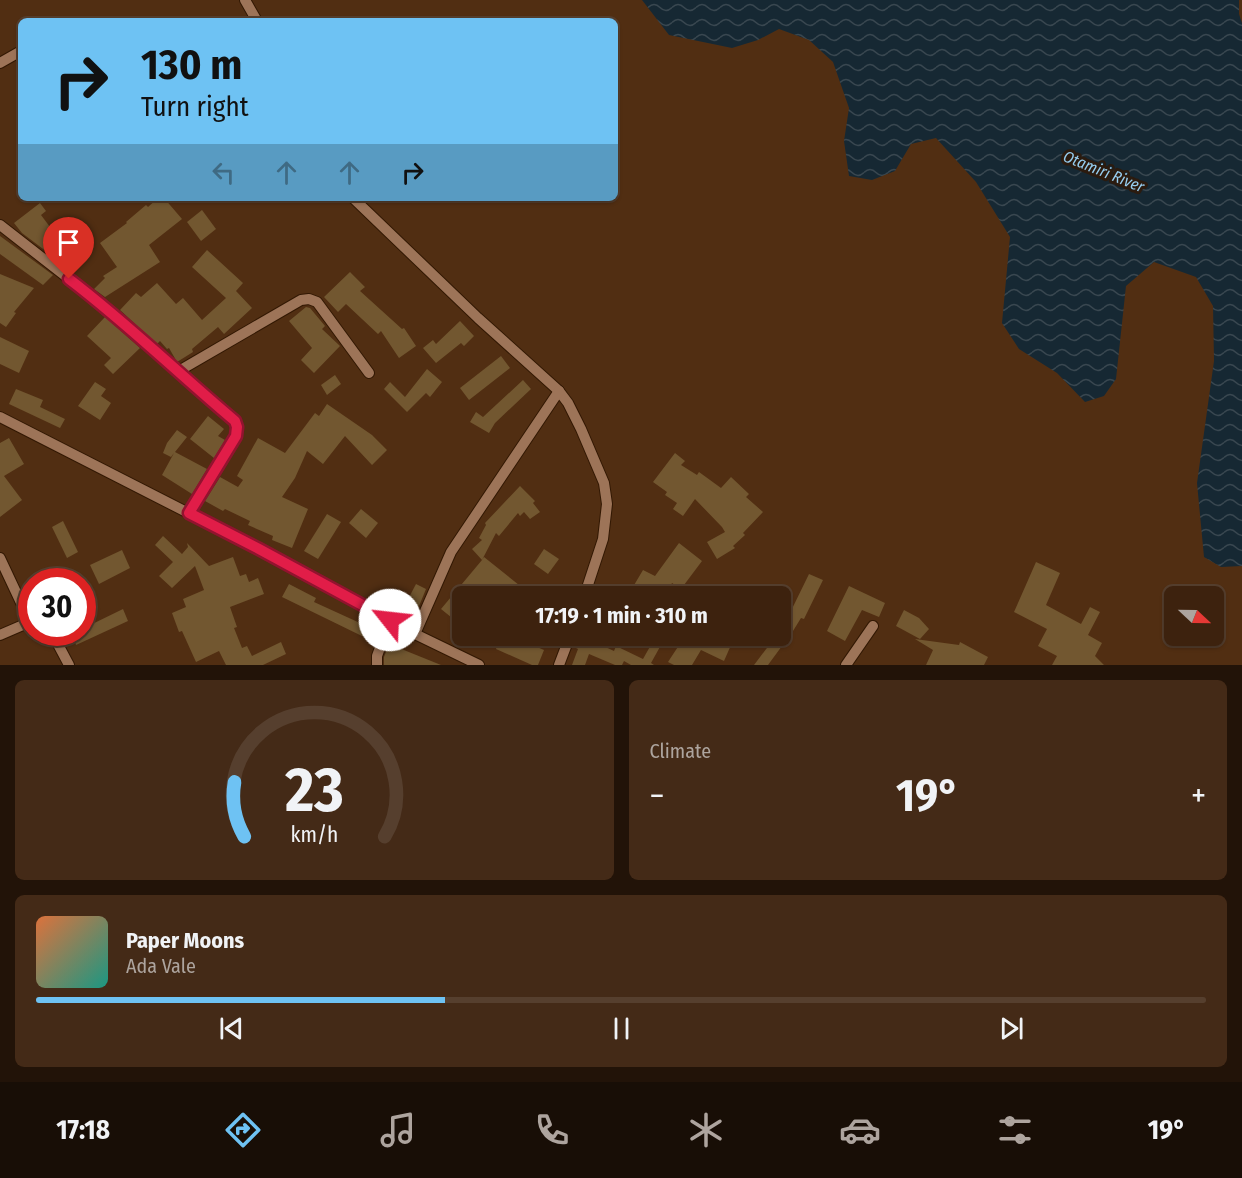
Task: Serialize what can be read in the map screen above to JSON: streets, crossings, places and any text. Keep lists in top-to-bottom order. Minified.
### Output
{"water":["Otamiri River"],"north":"right","page":{"turn":["130 m","Turn right"],"limit":"30","trip":"17:19 · 1 min · 310 m","tile":"Climate","heat":["−","19°","+"],"song":["Paper Moons","Ada Vale"],"tabs":["17:18","19°"],"gauge":["23","km/h"]}}
